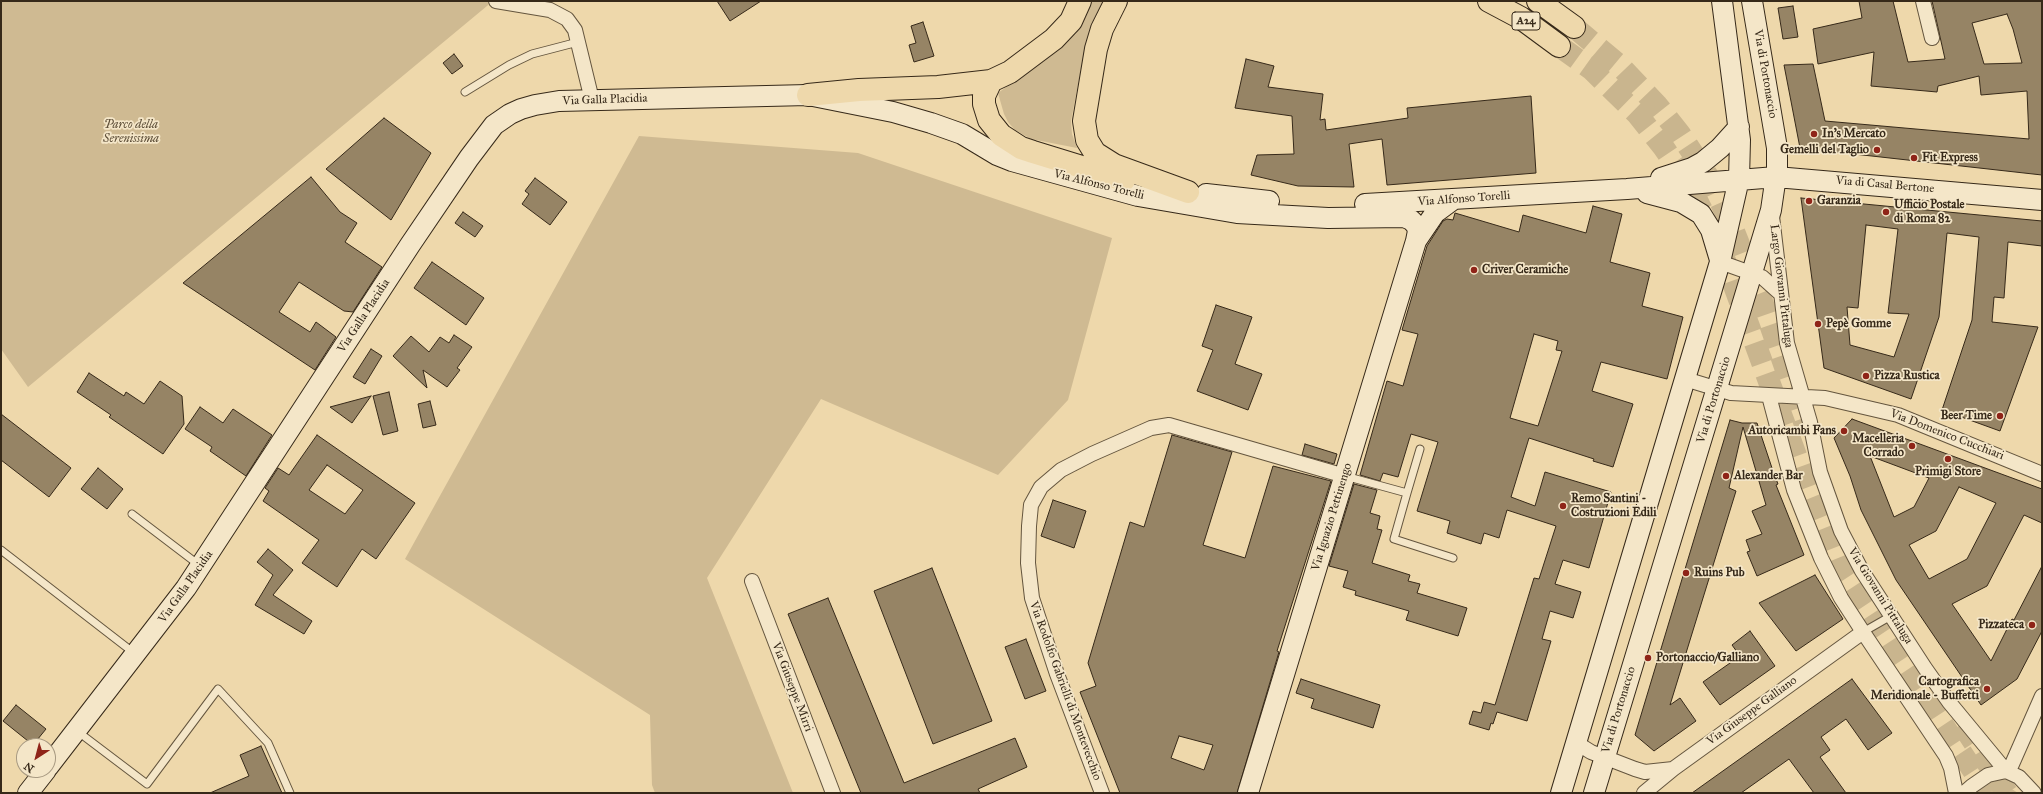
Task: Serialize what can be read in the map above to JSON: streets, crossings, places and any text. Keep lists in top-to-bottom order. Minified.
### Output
{"streets":{"highway":["A24"],"main road":["Via di Portonaccio","Via Galla Placidia","Via Alfonso Torelli","Via di Casal Bertone","Via Ignazio Pettinengo"],"street":["Largo Giovanni Pittaluga","Via Domenico Cucchiari","Via Giovanni Pittaluga","Via Giuseppe Mirri","Via Rodolfo Gabrielli di Montevecchio","Via Giuseppe Galliano"]},"crossings":[["Via di Portonaccio","Via di Casal Bertone"],["Via di Portonaccio","Largo Giovanni Pittaluga"],["Via Galla Placidia","Via Alfonso Torelli"],["Via Alfonso Torelli","Via di Casal Bertone"],["Via Alfonso Torelli","Via Ignazio Pettinengo"],["Largo Giovanni Pittaluga","Via Domenico Cucchiari"],["Largo Giovanni Pittaluga","Via Giovanni Pittaluga"],["Via Domenico Cucchiari","Via Giovanni Pittaluga"],["Via Ignazio Pettinengo","Via Rodolfo Gabrielli di Montevecchio"]],"parks":["Parco della Serenissima"],"places":["In's Mercato","Gemelli del Taglio","Fit Express","Garanzia","Ufficio Postale di Roma 82","Criver Ceramiche","Pepè Gomme","Pizza Rustica","Beer Time","Autoricambi Fans","Macelleria Corrado","Primigi Store","Alexander Bar","Remo Santini - Costruzioni Edili","Ruins Pub","Pizzateca","Portonaccio/Galliano","Cartografica Meridionale - Buffetti"],"north":"bottom left"}
